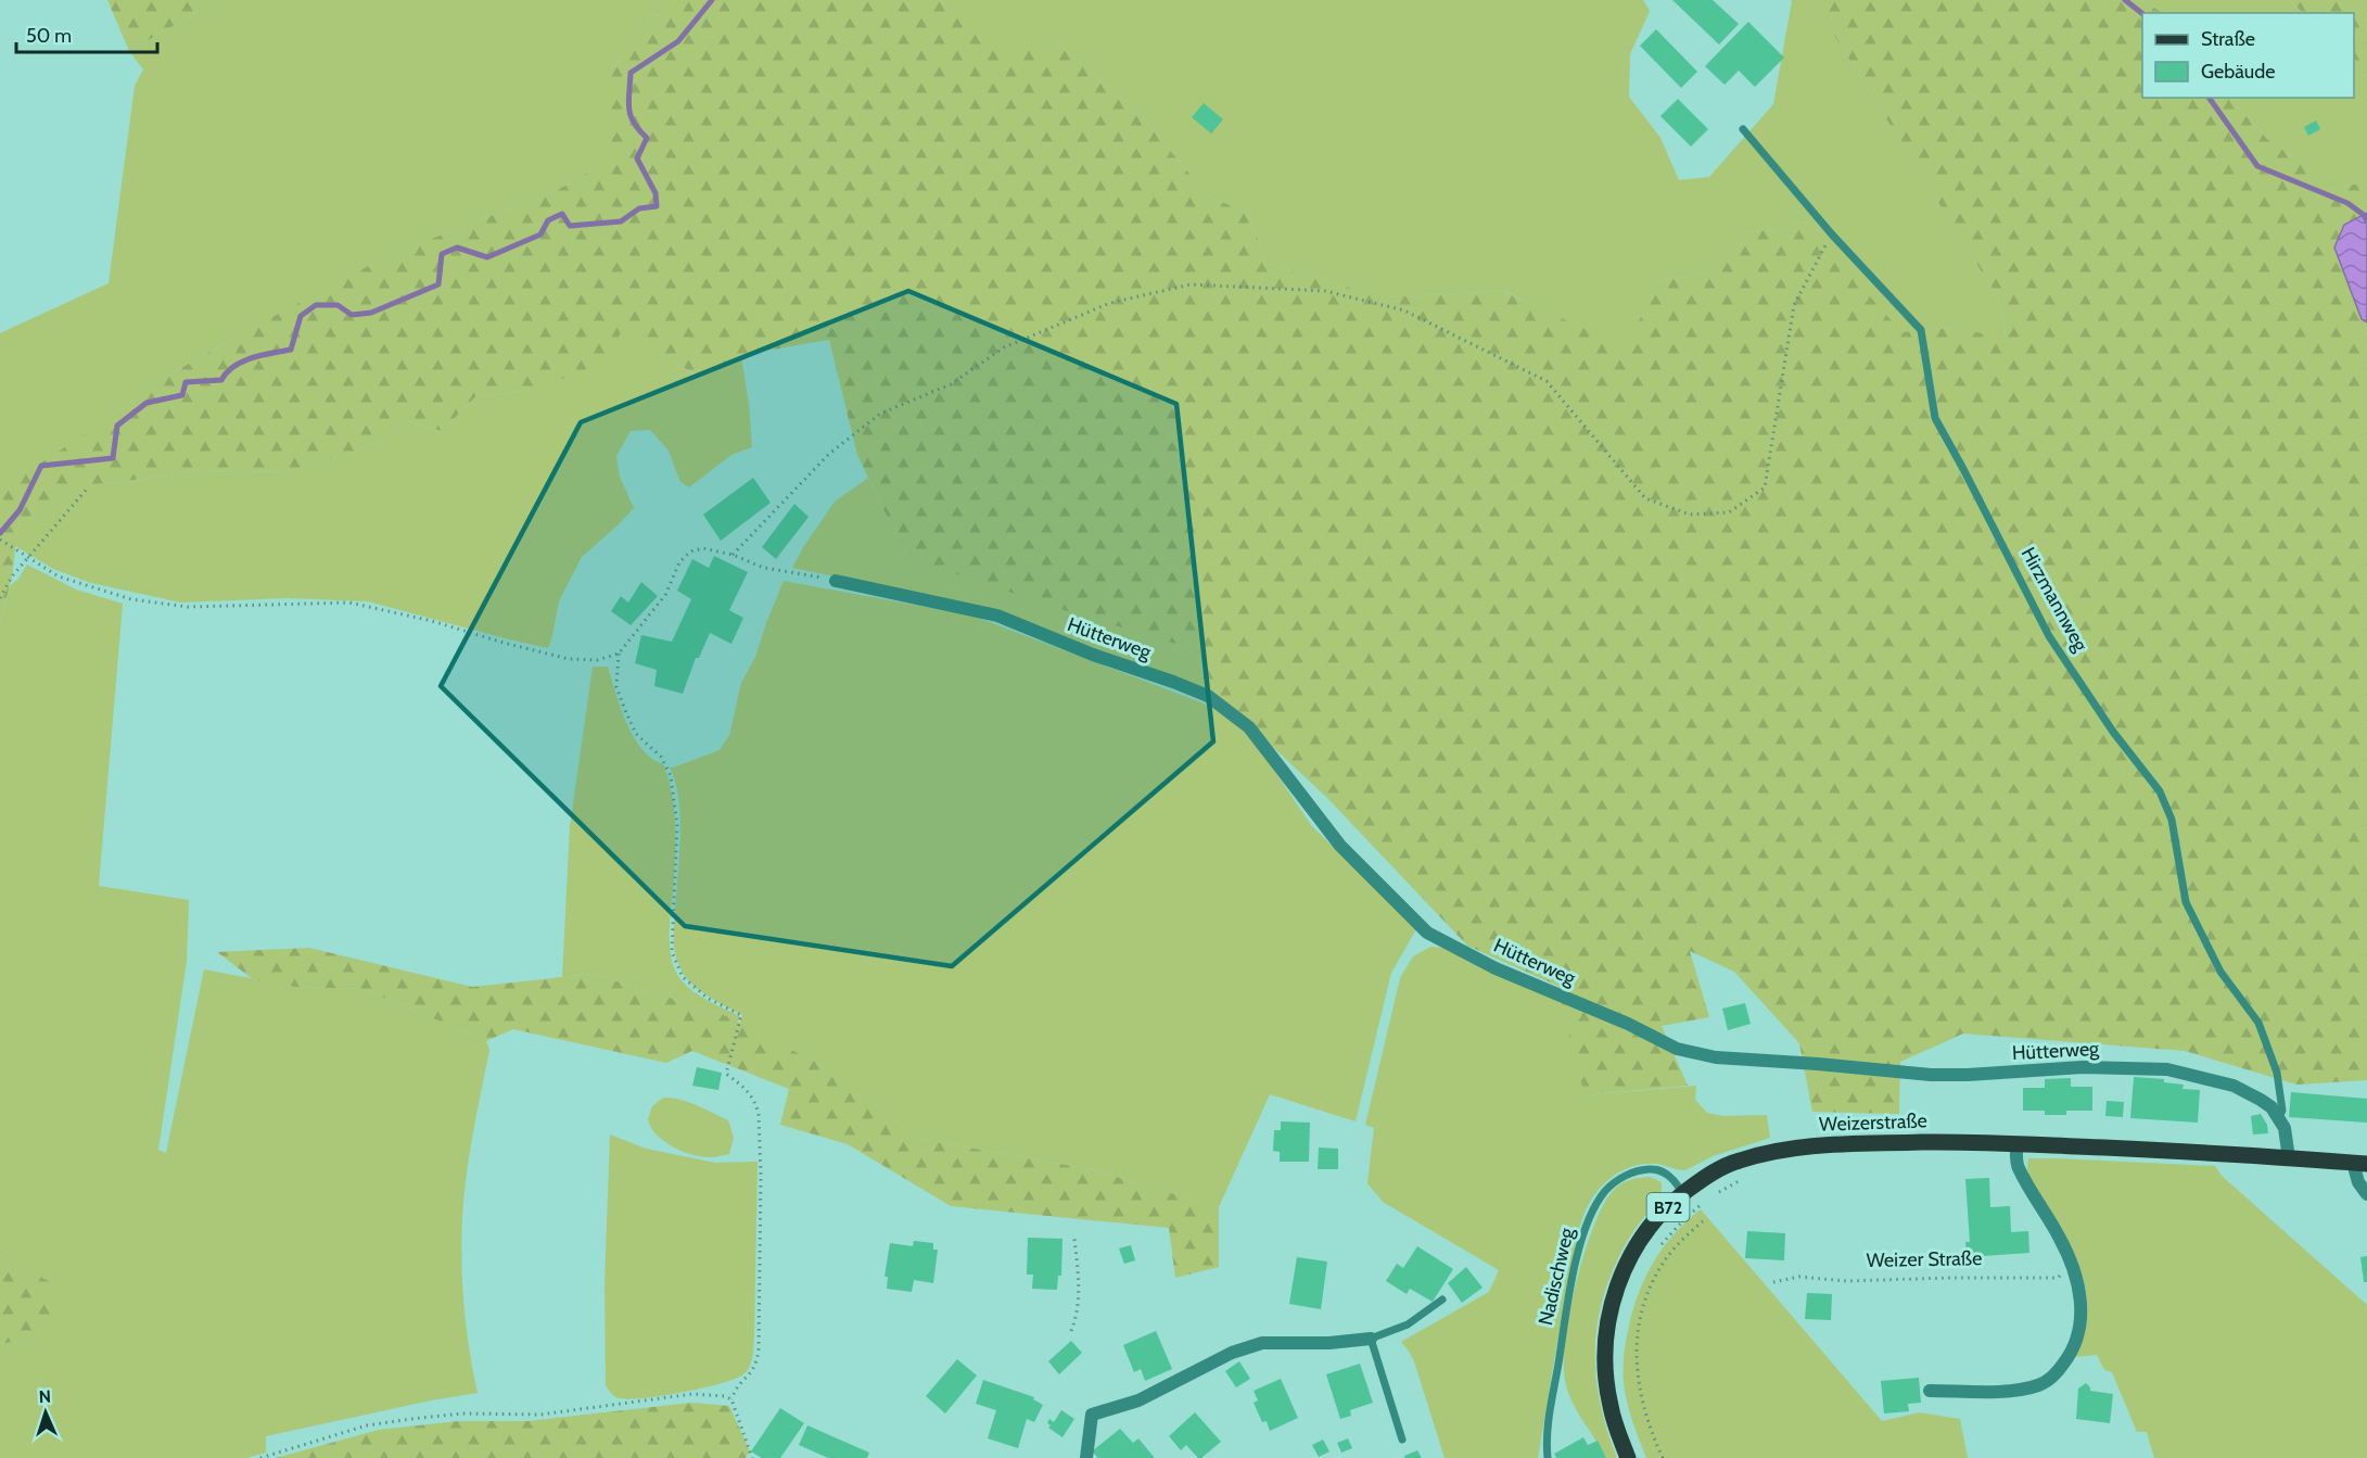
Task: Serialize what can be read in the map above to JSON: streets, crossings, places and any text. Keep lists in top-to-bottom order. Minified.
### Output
{"streets":{"main road":["Weizerstraße","B72"],"street":["Hütterweg"],"lane":["Hirzmannweg","Nadischweg"],"path":["Weizer Straße"]},"crossings":[["Hirzmannweg","Hütterweg"],["Weizerstraße","Nadischweg"]],"legend":["Straße","Gebäude"],"scale_bar":"50 m","north":"top"}
